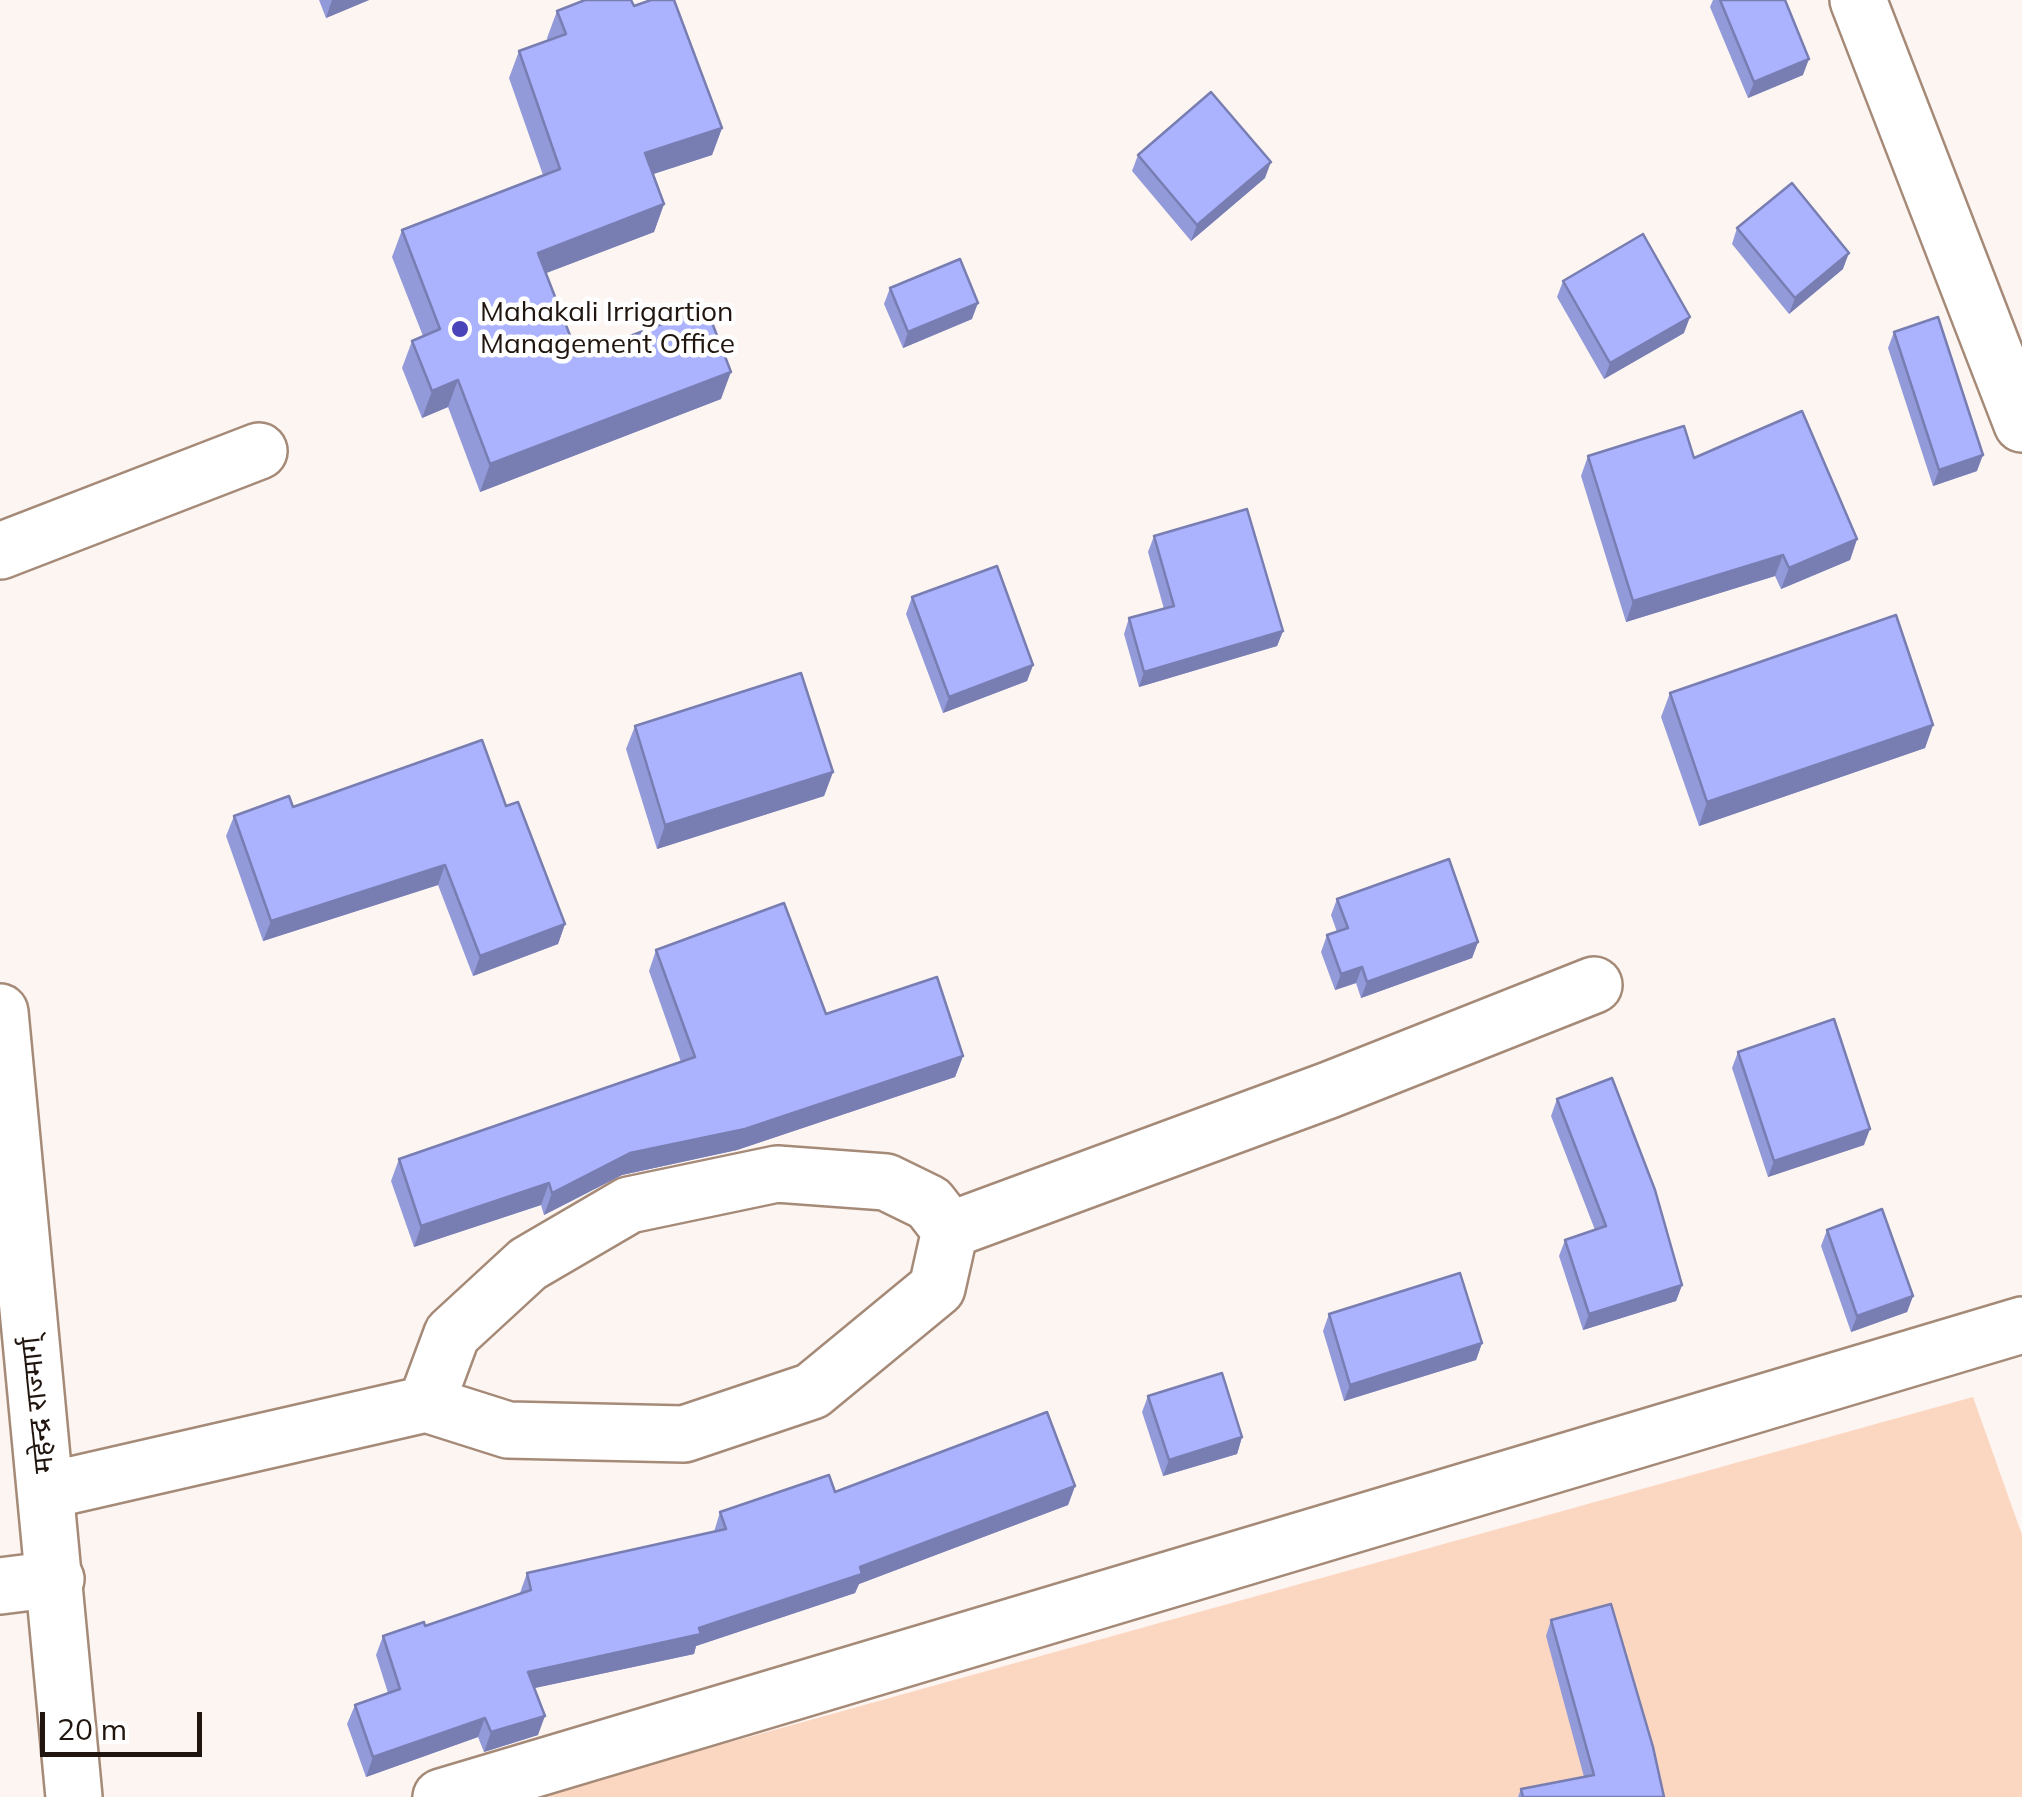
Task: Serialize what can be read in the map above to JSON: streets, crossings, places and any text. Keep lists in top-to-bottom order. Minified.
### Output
{"streets":{"main road":["महेन्द्र राज्मार्ग्"]},"places":["Mahakali Irrigartion Management Office"],"scale_bar":"20 m"}
